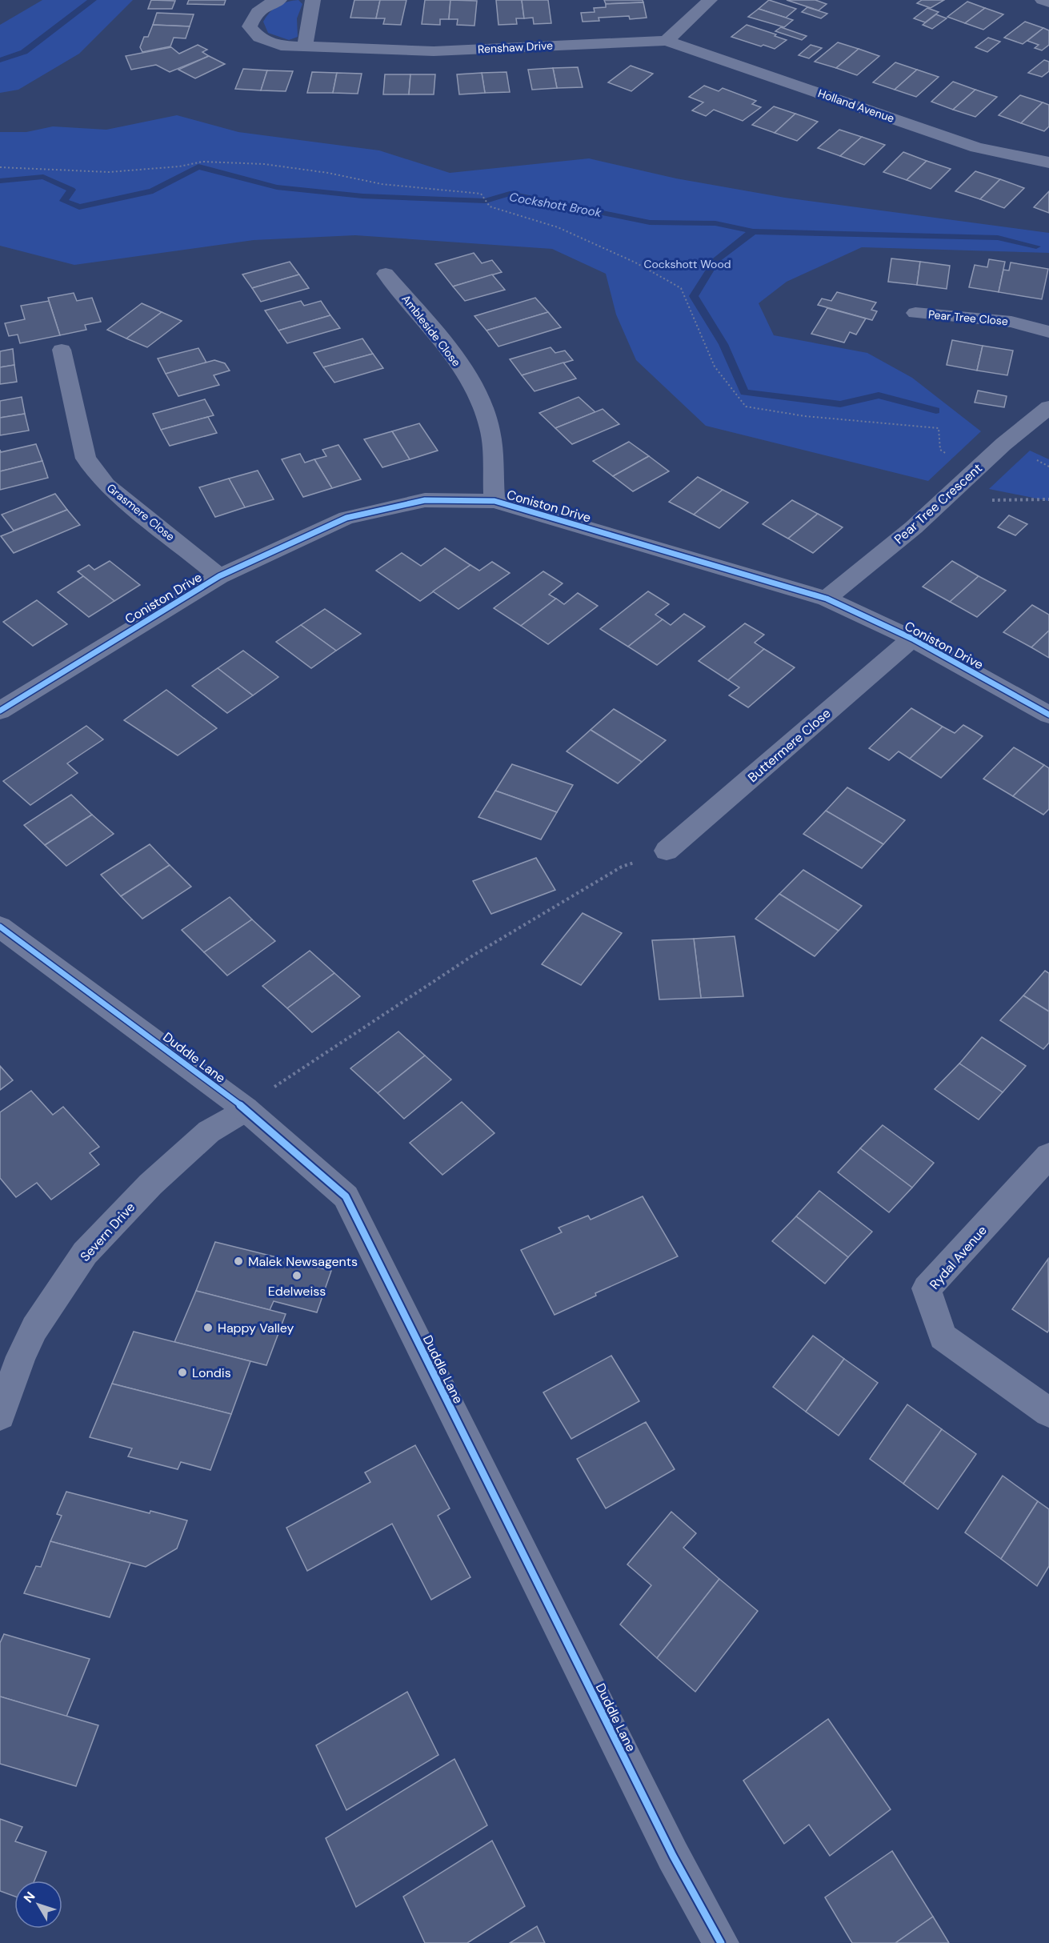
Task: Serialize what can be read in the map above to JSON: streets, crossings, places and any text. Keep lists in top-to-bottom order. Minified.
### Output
{"streets":{"street":["Renshaw Drive","Holland Avenue","Pear Tree Close","Ambleside Close","Pear Tree Crescent","Coniston Drive","Grasmere Close","Buttermere Close","Duddle Lane","Severn Drive","Rydal Avenue"]},"crossings":[["Renshaw Drive","Holland Avenue"],["Ambleside Close","Coniston Drive"],["Pear Tree Crescent","Coniston Drive"],["Coniston Drive","Grasmere Close"],["Coniston Drive","Buttermere Close"],["Duddle Lane","Severn Drive"]],"water":["Cockshott Brook"],"parks":["Cockshott Wood"],"places":["Malek Newsagents","Edelweiss","Happy Valley","Londis"],"north":"top left"}
